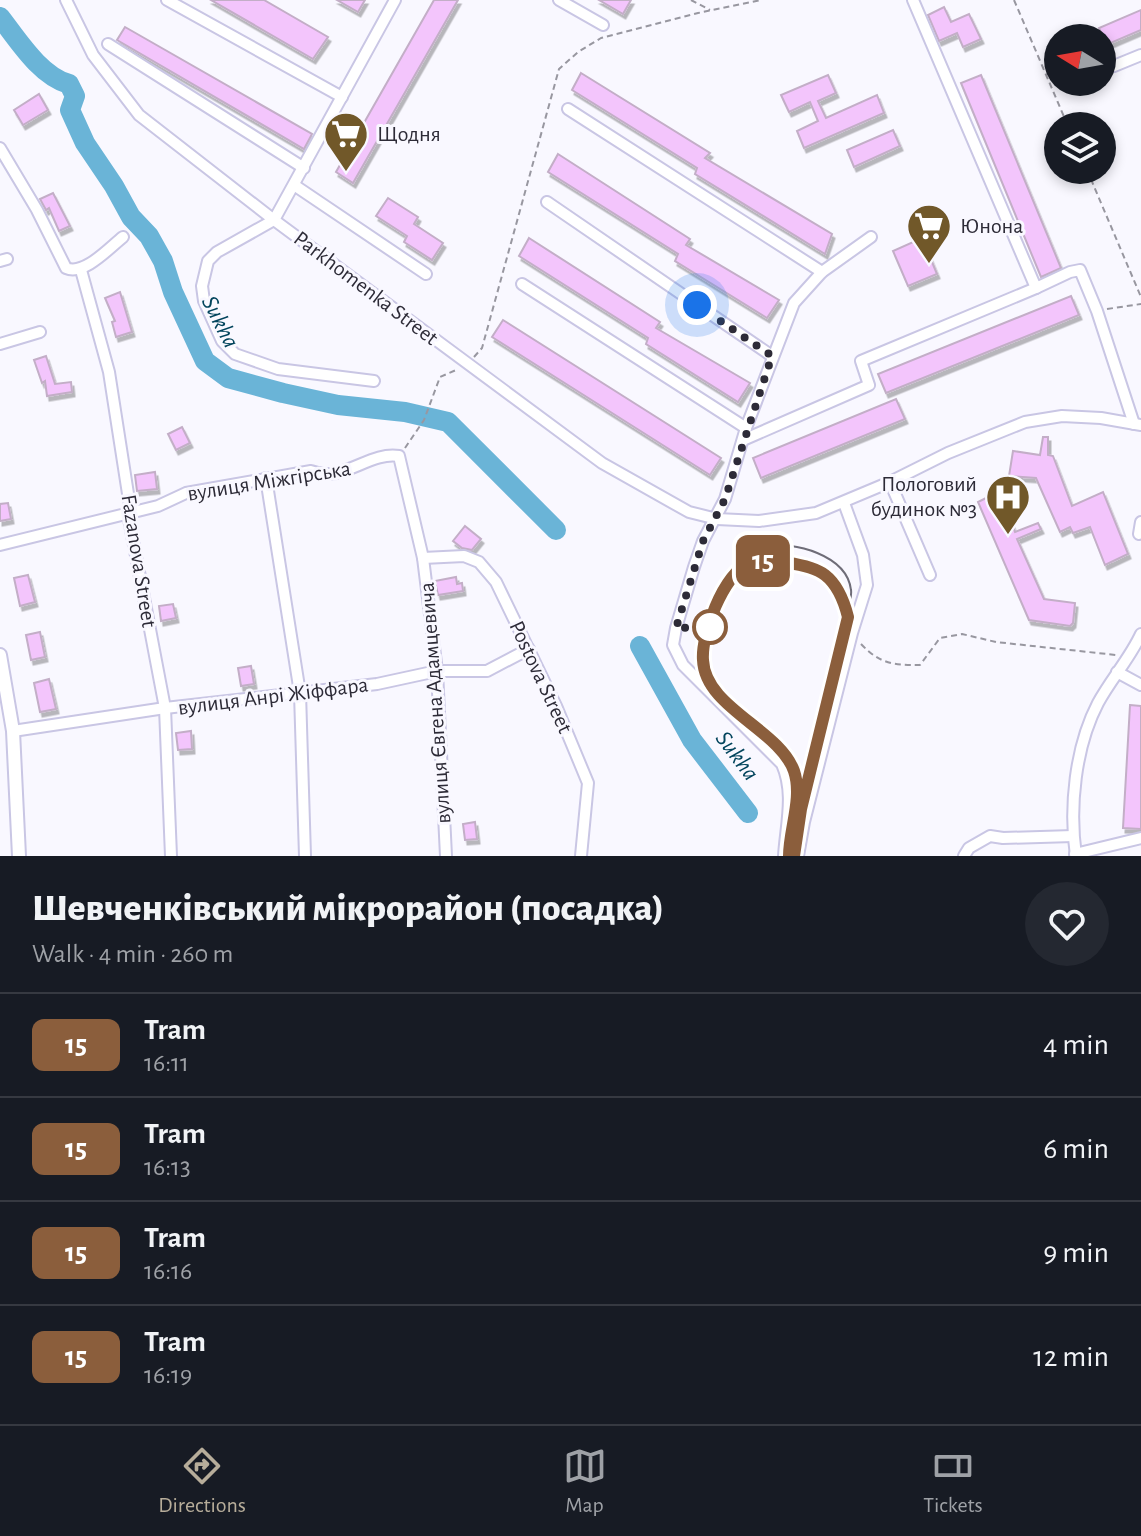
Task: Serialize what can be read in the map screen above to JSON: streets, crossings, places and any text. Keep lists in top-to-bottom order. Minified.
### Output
{"streets":{"street":["Parkhomenka Street","вулиця Міжгірська","Fazanova Street","Postova Street","вулиця Анрі Жіффара","вулиця Євгена Адамцевича"]},"crossings":[["вулиця Міжгірська","Fazanova Street"],["вулиця Міжгірська","вулиця Євгена Адамцевича"],["Fazanova Street","вулиця Анрі Жіффара"],["Postova Street","вулиця Анрі Жіффара"],["Postova Street","вулиця Євгена Адамцевича"],["вулиця Анрі Жіффара","вулиця Євгена Адамцевича"]],"water":["Sukha"],"places":{"supermarket":["Щодня","Юнона"],"hospital":["Пологовий будинок №3"]},"lines":["tram line 15"],"north":"left","page":{"on_map":"15","heading":["Шевченківський мікрорайон (посадка)","Walk · 4 min · 260 m"],"list":[{"mark":"15","name":"Tram","note":"16:11","value":"4 min"},{"mark":"15","name":"Tram","note":"16:13","value":"6 min"},{"mark":"15","name":"Tram","note":"16:16","value":"9 min"},{"mark":"15","name":"Tram","note":"16:19","value":"12 min"}],"tabs":["Directions","Map","Tickets"]}}
